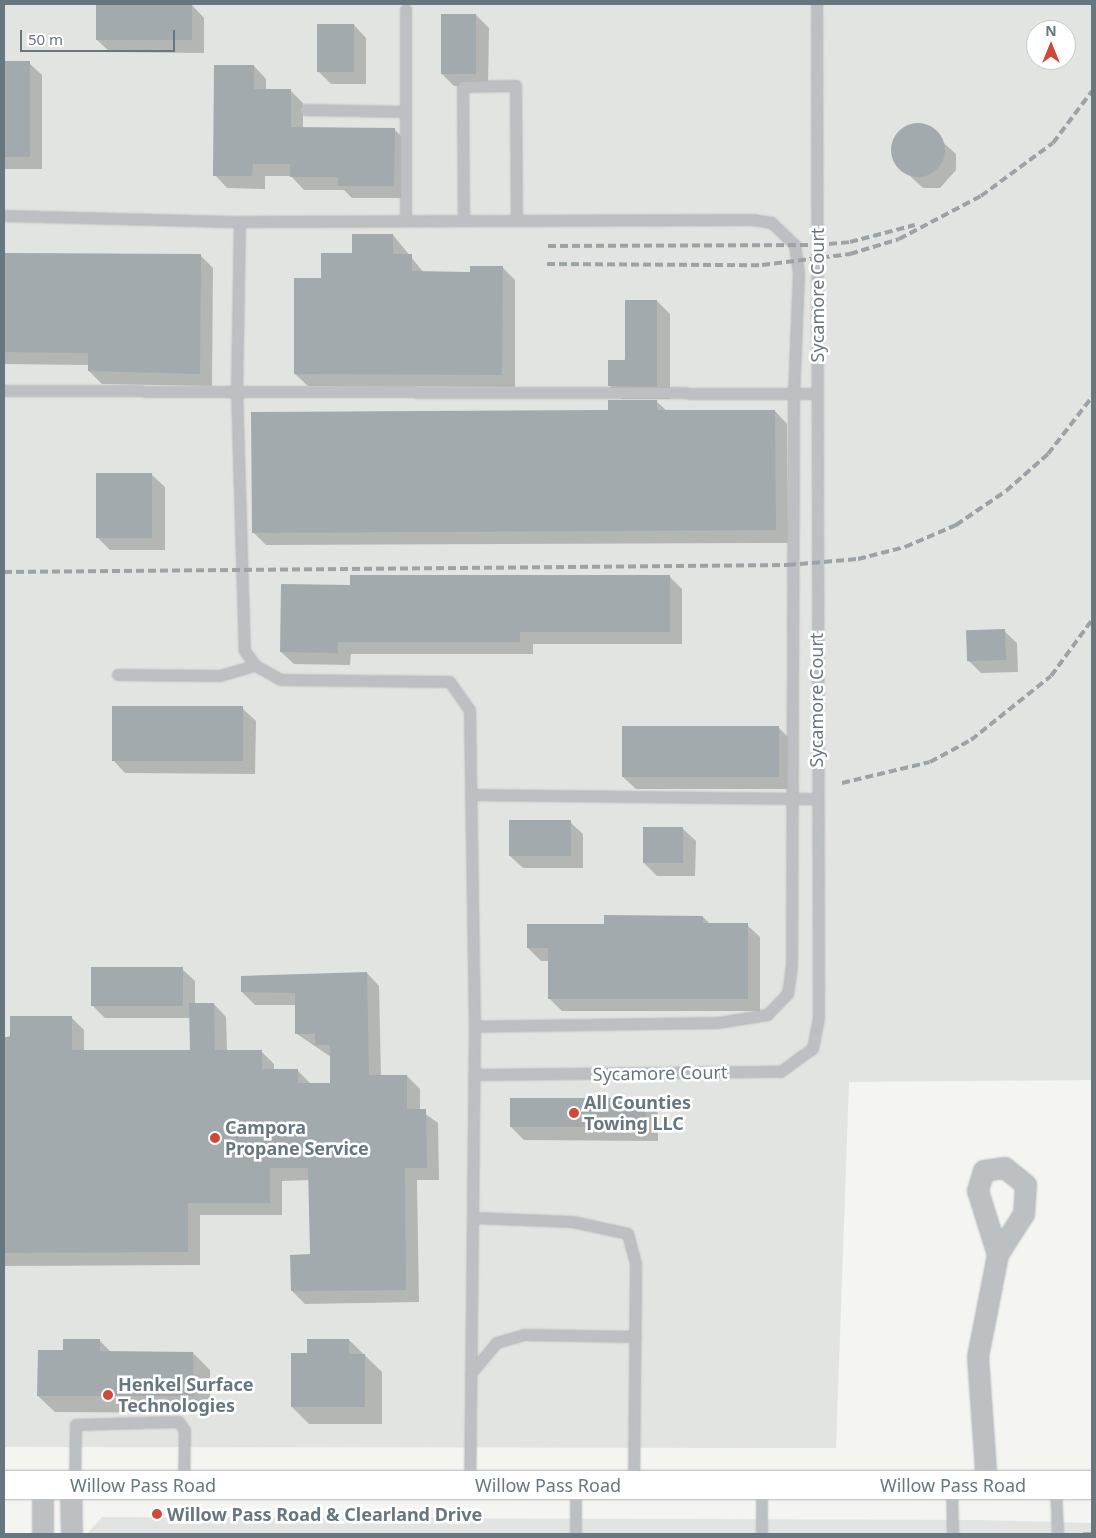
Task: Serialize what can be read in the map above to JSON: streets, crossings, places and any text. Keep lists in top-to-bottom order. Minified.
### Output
{"streets":{"main road":["Willow Pass Road"],"lane":["Sycamore Court"]},"places":["All Counties Towing LLC","Campora Propane Service","Henkel Surface Technologies","Willow Pass Road & Clearland Drive"],"scale_bar":"50 m","north":"top"}
